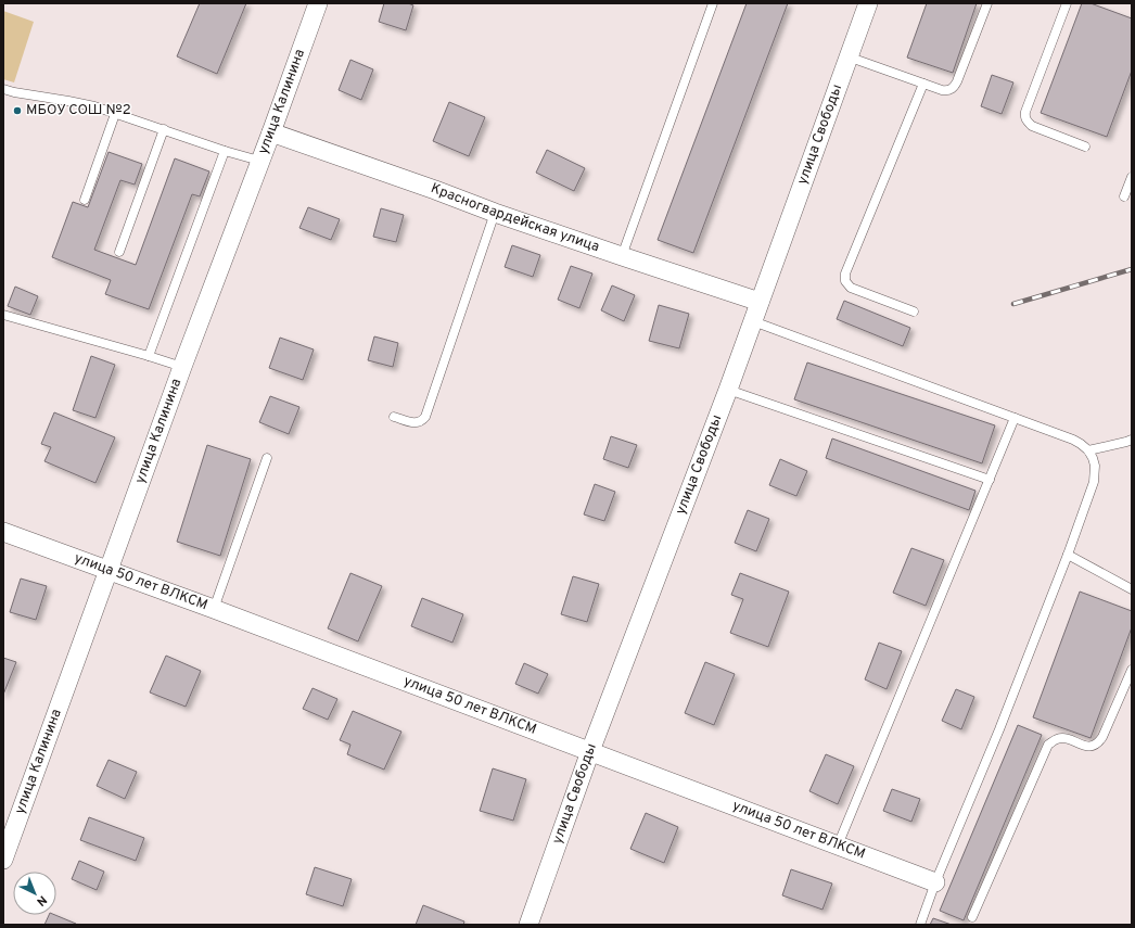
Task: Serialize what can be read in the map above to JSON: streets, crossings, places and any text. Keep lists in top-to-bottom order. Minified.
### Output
{"streets":{"street":["улица Калинина","улица Свободы","Красногвардейская улица","улица 50 лет ВЛКСМ"]},"crossings":[["улица Калинина","Красногвардейская улица"],["улица Калинина","улица 50 лет ВЛКСМ"],["улица Свободы","Красногвардейская улица"],["улица Свободы","улица 50 лет ВЛКСМ"]],"places":["МБОУ СОШ №2"],"north":"bottom right"}
